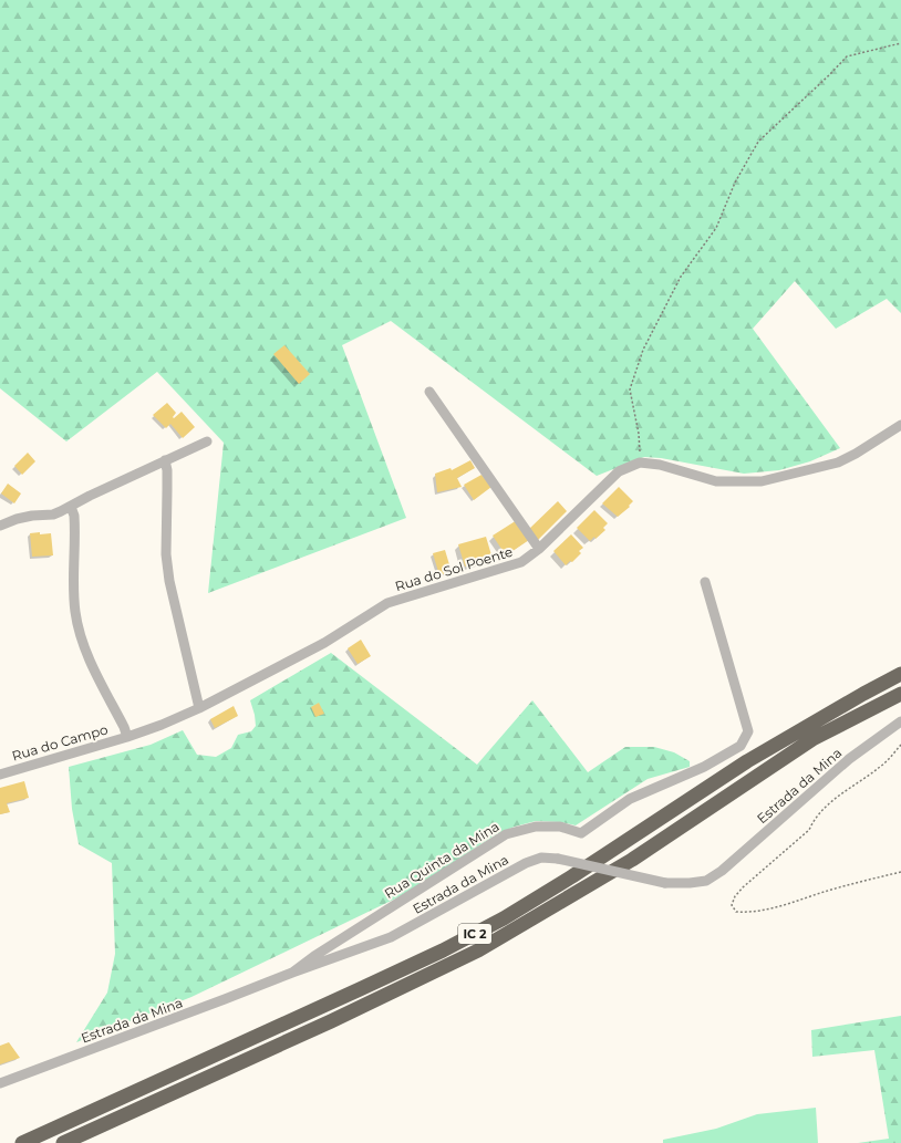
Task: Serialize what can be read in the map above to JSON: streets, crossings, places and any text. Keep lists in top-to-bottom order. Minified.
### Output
{"streets":{"highway":["IC 2"],"street":["Rua do Sol Poente","Rua do Campo","Estrada da Mina","Rua Quinta da Mina"]},"crossings":[["Rua do Sol Poente","Rua do Campo"],["Estrada da Mina","Rua Quinta da Mina"]]}
